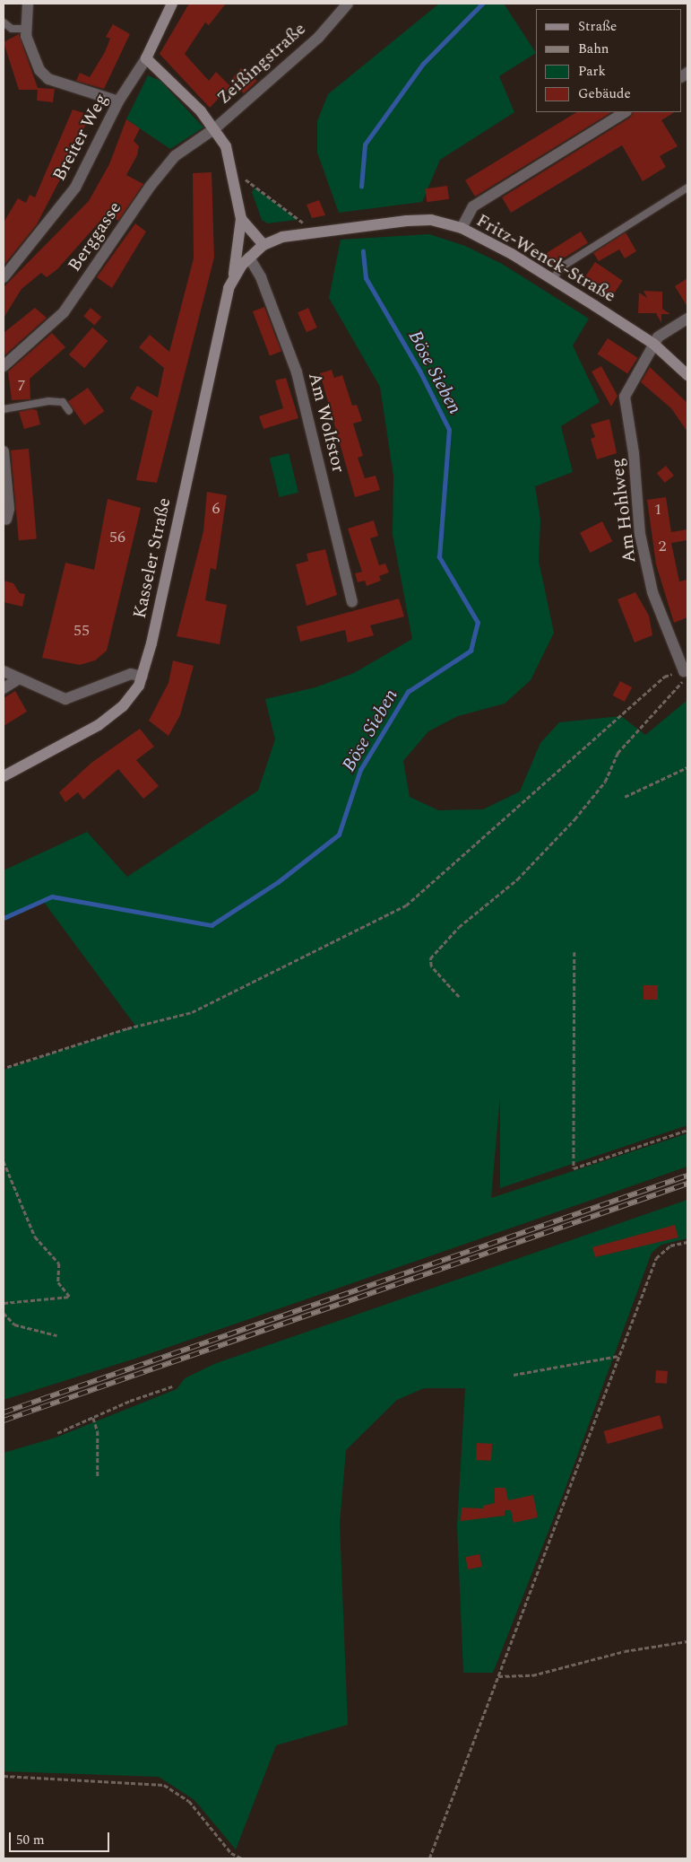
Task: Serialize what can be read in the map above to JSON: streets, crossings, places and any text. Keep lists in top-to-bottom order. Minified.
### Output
{"streets":{"main road":["Breiter Weg","Fritz-Wenck-Straße","Kasseler Straße"],"street":["Zeißingstraße","Berggasse","Am Wolfstor","Am Hohlweg"]},"crossings":[["Zeißingstraße","Berggasse"],["Zeißingstraße","Kasseler Straße"],["Breiter Weg","Kasseler Straße"],["Berggasse","Kasseler Straße"],["Fritz-Wenck-Straße","Am Hohlweg"],["Fritz-Wenck-Straße","Kasseler Straße"],["Am Wolfstor","Kasseler Straße"]],"water":["Böse Sieben"],"house_numbers":["7","6","1","56","2","55"],"legend":["Straße","Bahn","Park","Gebäude"],"scale_bar":"50 m"}
